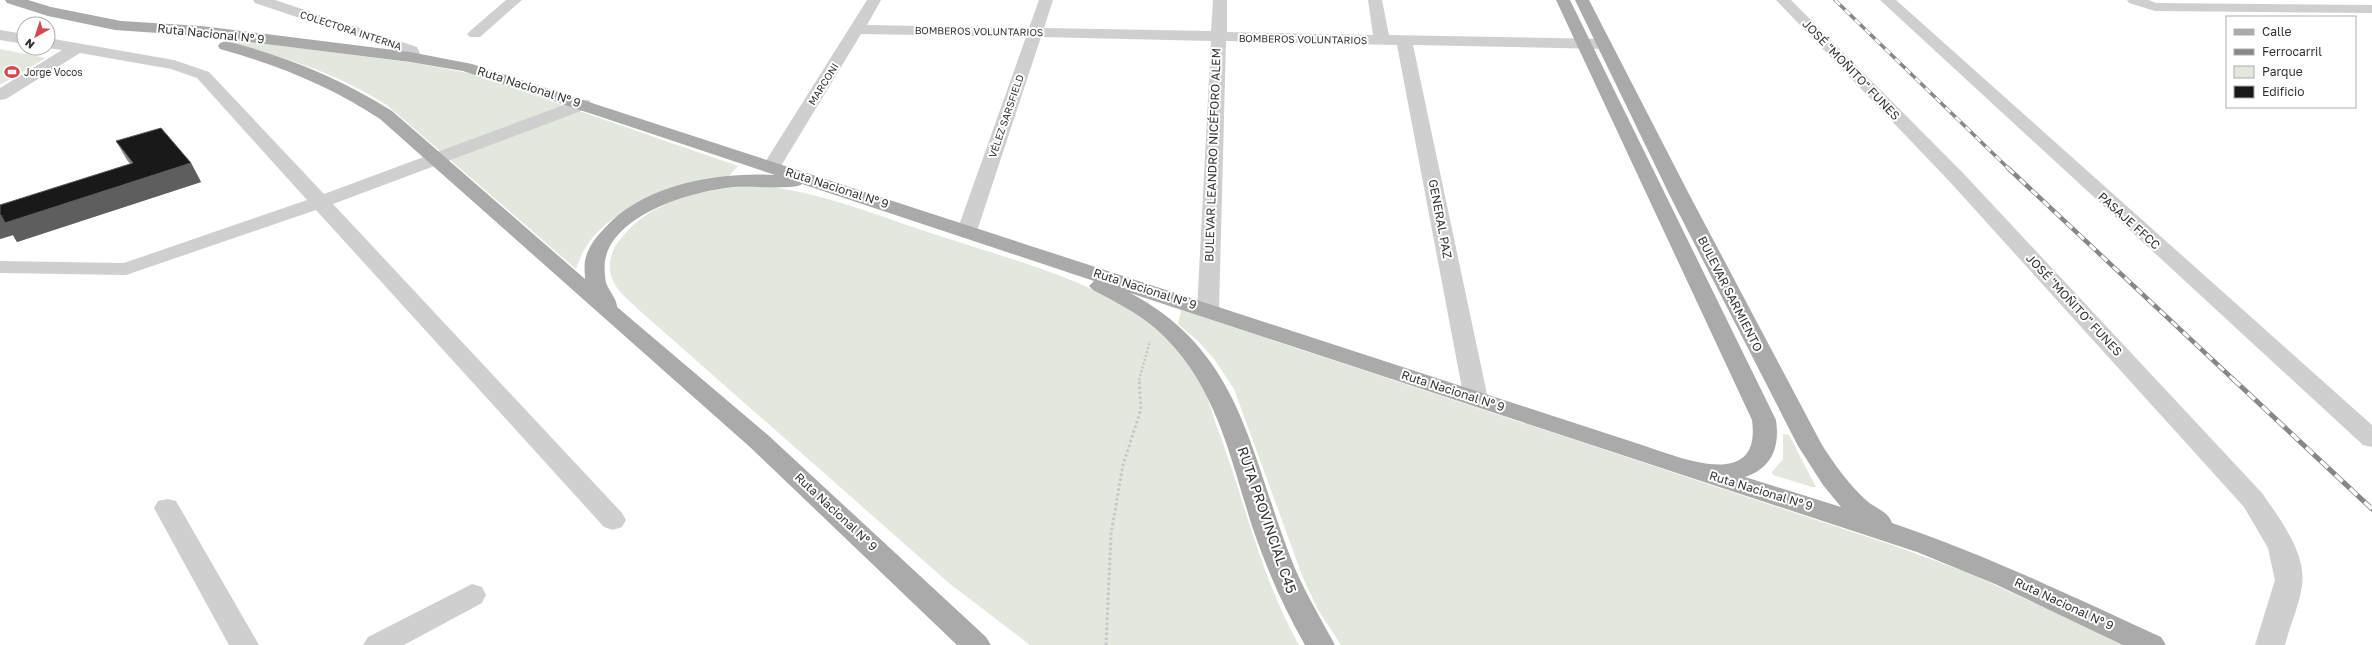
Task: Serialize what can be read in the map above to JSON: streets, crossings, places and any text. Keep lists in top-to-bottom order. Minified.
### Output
{"streets":{"main road":["Ruta Nacional Nº 9","BULEVAR SARMIENTO","RUTA PROVINCIAL C45"],"street":["COLECTORA INTERNA","BOMBEROS VOLUNTARIOS","JOSÉ \"MOÑITO\" FUNES","MARCONI","VÉLEZ SARSFIELD","BULEVAR LEANDRO NICÉFORO ALEM","GENERAL PAZ","PASAJE FFCC"]},"crossings":[["COLECTORA INTERNA","Ruta Nacional Nº 9"],["BOMBEROS VOLUNTARIOS","MARCONI"],["BOMBEROS VOLUNTARIOS","VÉLEZ SARSFIELD"],["BOMBEROS VOLUNTARIOS","BULEVAR LEANDRO NICÉFORO ALEM"],["BOMBEROS VOLUNTARIOS","GENERAL PAZ"],["BOMBEROS VOLUNTARIOS","BULEVAR SARMIENTO"],["Ruta Nacional Nº 9","MARCONI"],["Ruta Nacional Nº 9","VÉLEZ SARSFIELD"],["Ruta Nacional Nº 9","BULEVAR LEANDRO NICÉFORO ALEM"],["Ruta Nacional Nº 9","GENERAL PAZ"],["Ruta Nacional Nº 9","BULEVAR SARMIENTO"],["Ruta Nacional Nº 9","RUTA PROVINCIAL C45"]],"places":{"sports":["Jorge Vocos"]},"legend":["Calle","Ferrocarril","Parque","Edificio"],"north":"bottom left"}
